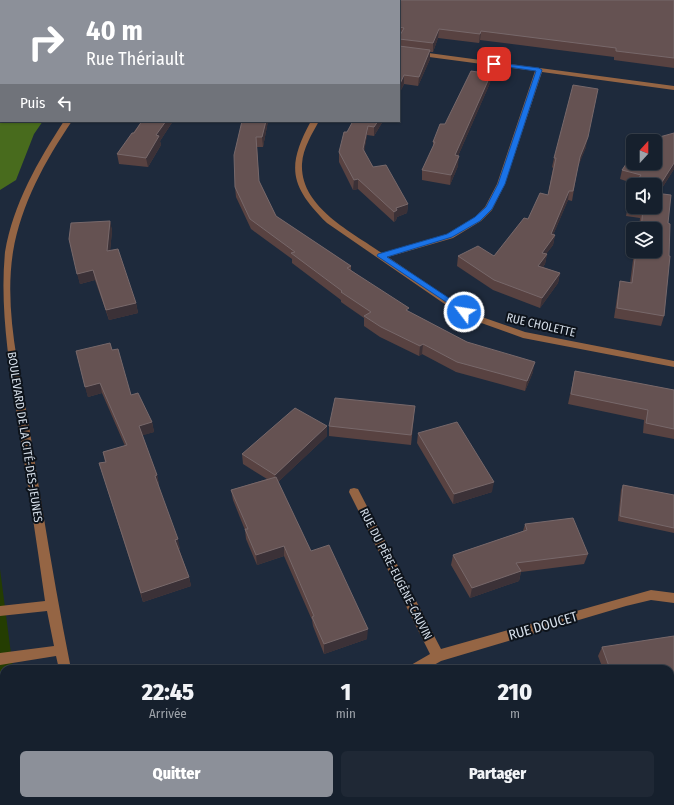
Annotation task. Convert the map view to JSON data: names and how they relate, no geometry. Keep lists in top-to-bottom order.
{
  "streets": {
    "street": [
      "RUE CHOLETTE",
      "BOULEVARD DE LA CITÉ-DES-JEUNES",
      "RUE DU PÈRE-EUGÈNE-CAUVIN",
      "RUE DOUCET"
    ]
  },
  "crossings": [
    ["RUE DU PÈRE-EUGÈNE-CAUVIN", "RUE DOUCET"]
  ],
  "north": "top",
  "page": {
    "turn": ["40 m", "Rue Thériault"],
    "then": "Puis",
    "eta": [
      "22:45",
      "Arrivée",
      "1",
      "min",
      "210",
      "m"
    ],
    "buttons": ["Quitter", "Partager"]
  }
}
